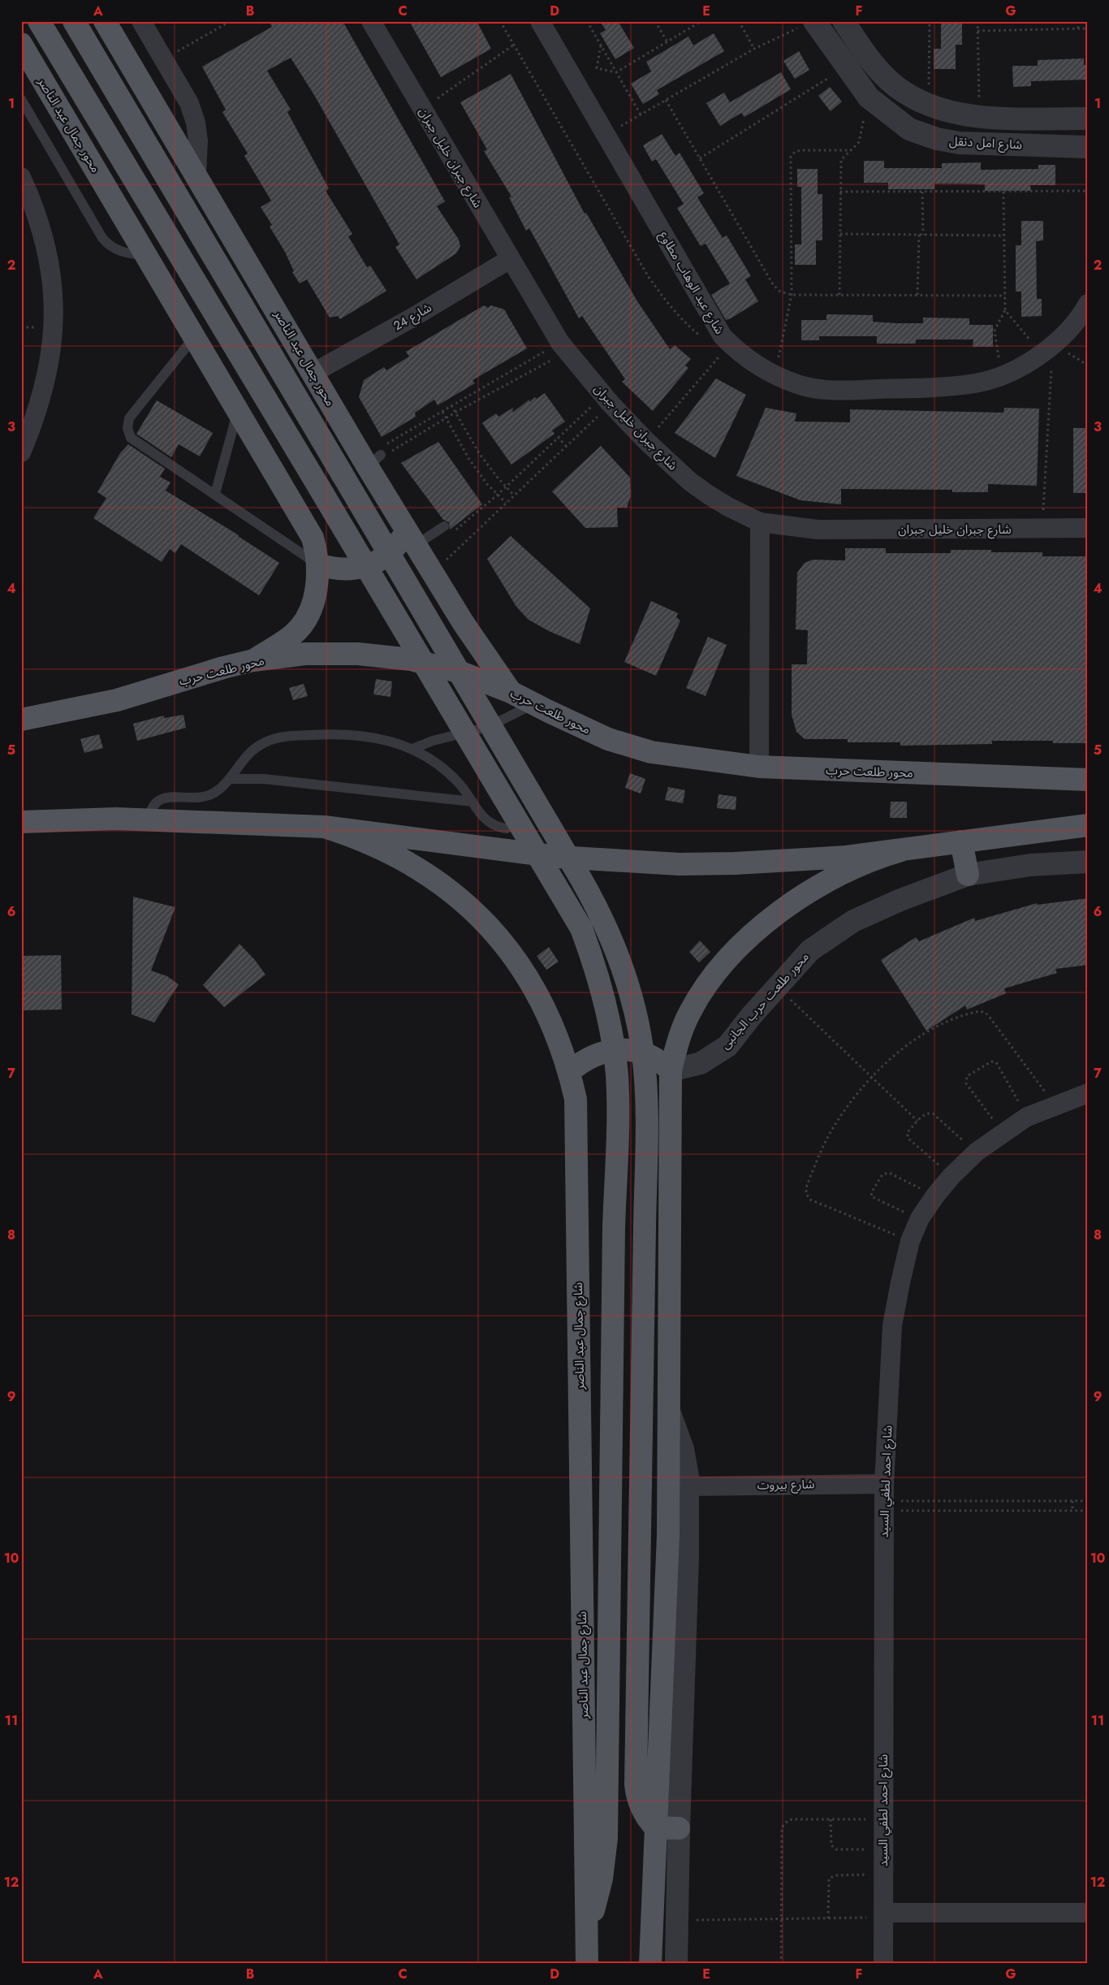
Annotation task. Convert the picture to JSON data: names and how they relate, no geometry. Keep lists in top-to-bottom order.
{
  "streets": {
    "main road": ["محور جمال عبد الناصر", "محور طلعت حرب", "شارع جمال عبد الناصر"],
    "street": [
      "شارع امل دنقل",
      "شارع جبران خليل جبران",
      "شارع عبد الوهاب مطاوع",
      "شارع 24",
      "محور طلعت حرب الجانبى",
      "شارع احمد لطفي السيد",
      "شارع بيروت"
    ]
  },
  "crossings": [
    ["محور جمال عبد الناصر", "شارع 24"],
    ["محور جمال عبد الناصر", "محور طلعت حرب"],
    ["شارع جبران خليل جبران", "شارع 24"],
    ["شارع احمد لطفي السيد", "شارع بيروت"]
  ],
  "grid": {
    "columns": [
      "A",
      "B",
      "C",
      "D",
      "E",
      "F",
      "G"
    ],
    "rows": [
      "1",
      "2",
      "3",
      "4",
      "5",
      "6",
      "7",
      "8",
      "9",
      "10",
      "11",
      "12"
    ]
  }
}
